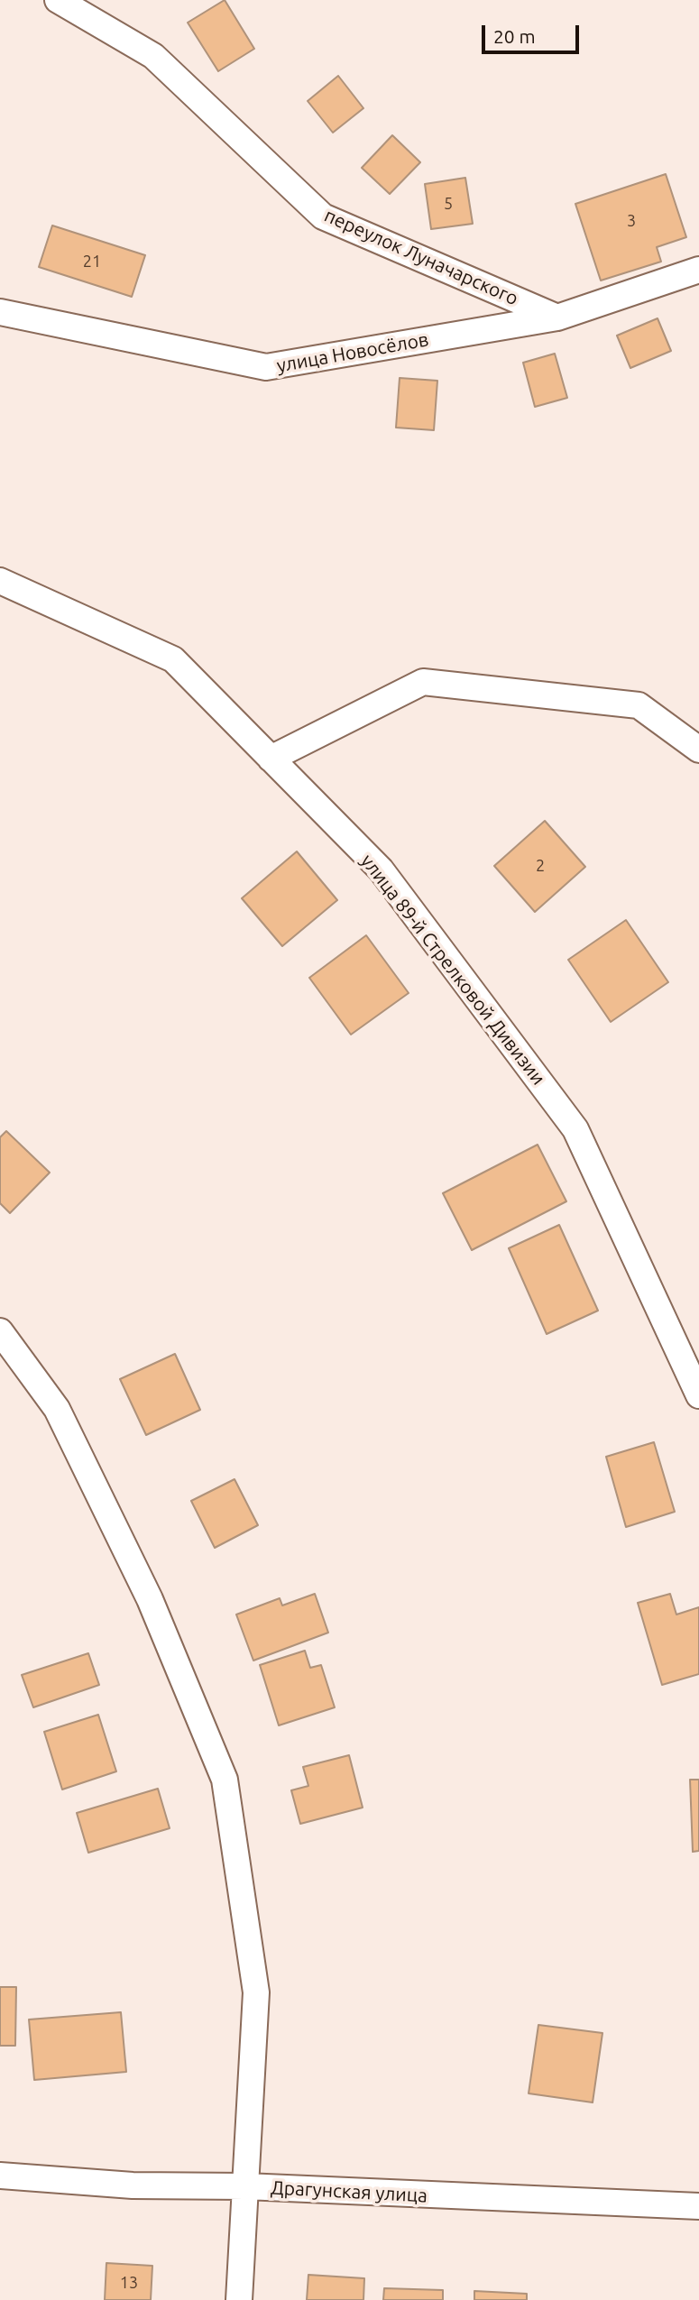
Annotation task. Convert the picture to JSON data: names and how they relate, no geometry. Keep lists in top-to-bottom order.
{
  "streets": {
    "street": [
      "переулок Луначарского",
      "улица Новосёлов",
      "улица 89-й Стрелковой Дивизии",
      "Драгунская улица"
    ]
  },
  "crossings": [
    ["переулок Луначарского", "улица Новосёлов"]
  ],
  "house_numbers": [
    "5",
    "3",
    "21",
    "2",
    "13"
  ],
  "scale_bar": "20 m"
}
